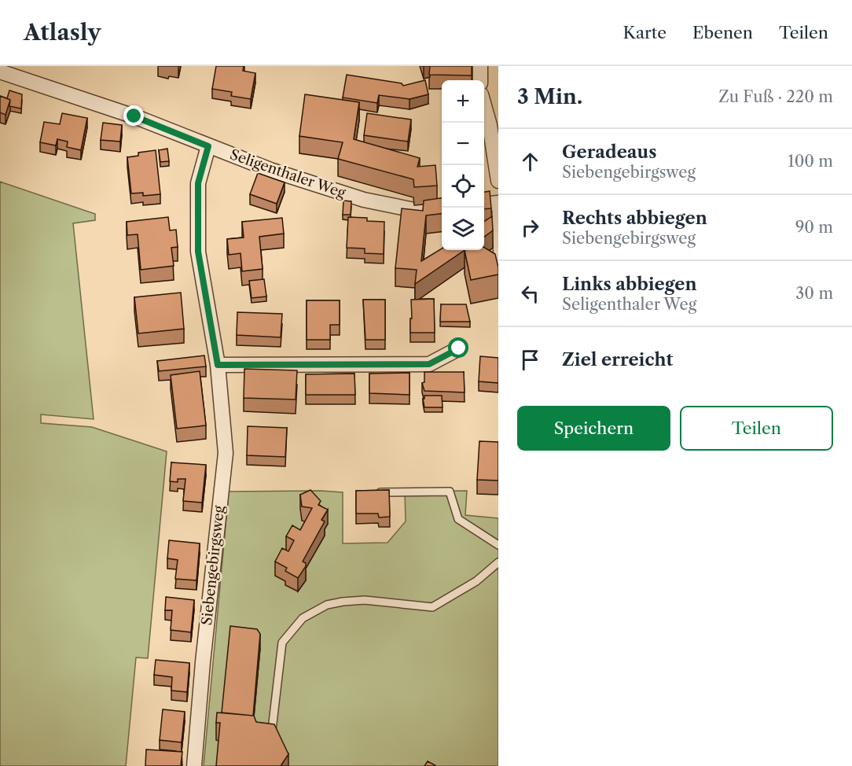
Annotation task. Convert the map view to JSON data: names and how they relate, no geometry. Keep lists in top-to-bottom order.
{
  "streets": {
    "street": ["Seligenthaler Weg", "Siebengebirgsweg"]
  },
  "crossings": [
    ["Seligenthaler Weg", "Siebengebirgsweg"]
  ],
  "page": {
    "header": "Atlasly",
    "nav": ["Karte", "Ebenen", "Teilen"],
    "heading": ["3 Min.", "Zu Fuß · 220 m"],
    "map_buttons": ["+", "−"],
    "list": [
      ["Geradeaus", "Siebengebirgsweg", "100 m"],
      ["Rechts abbiegen", "Siebengebirgsweg", "90 m"],
      ["Links abbiegen", "Seligenthaler Weg", "30 m"],
      "Ziel erreicht"
    ],
    "buttons": ["Speichern", "Teilen"]
  }
}
